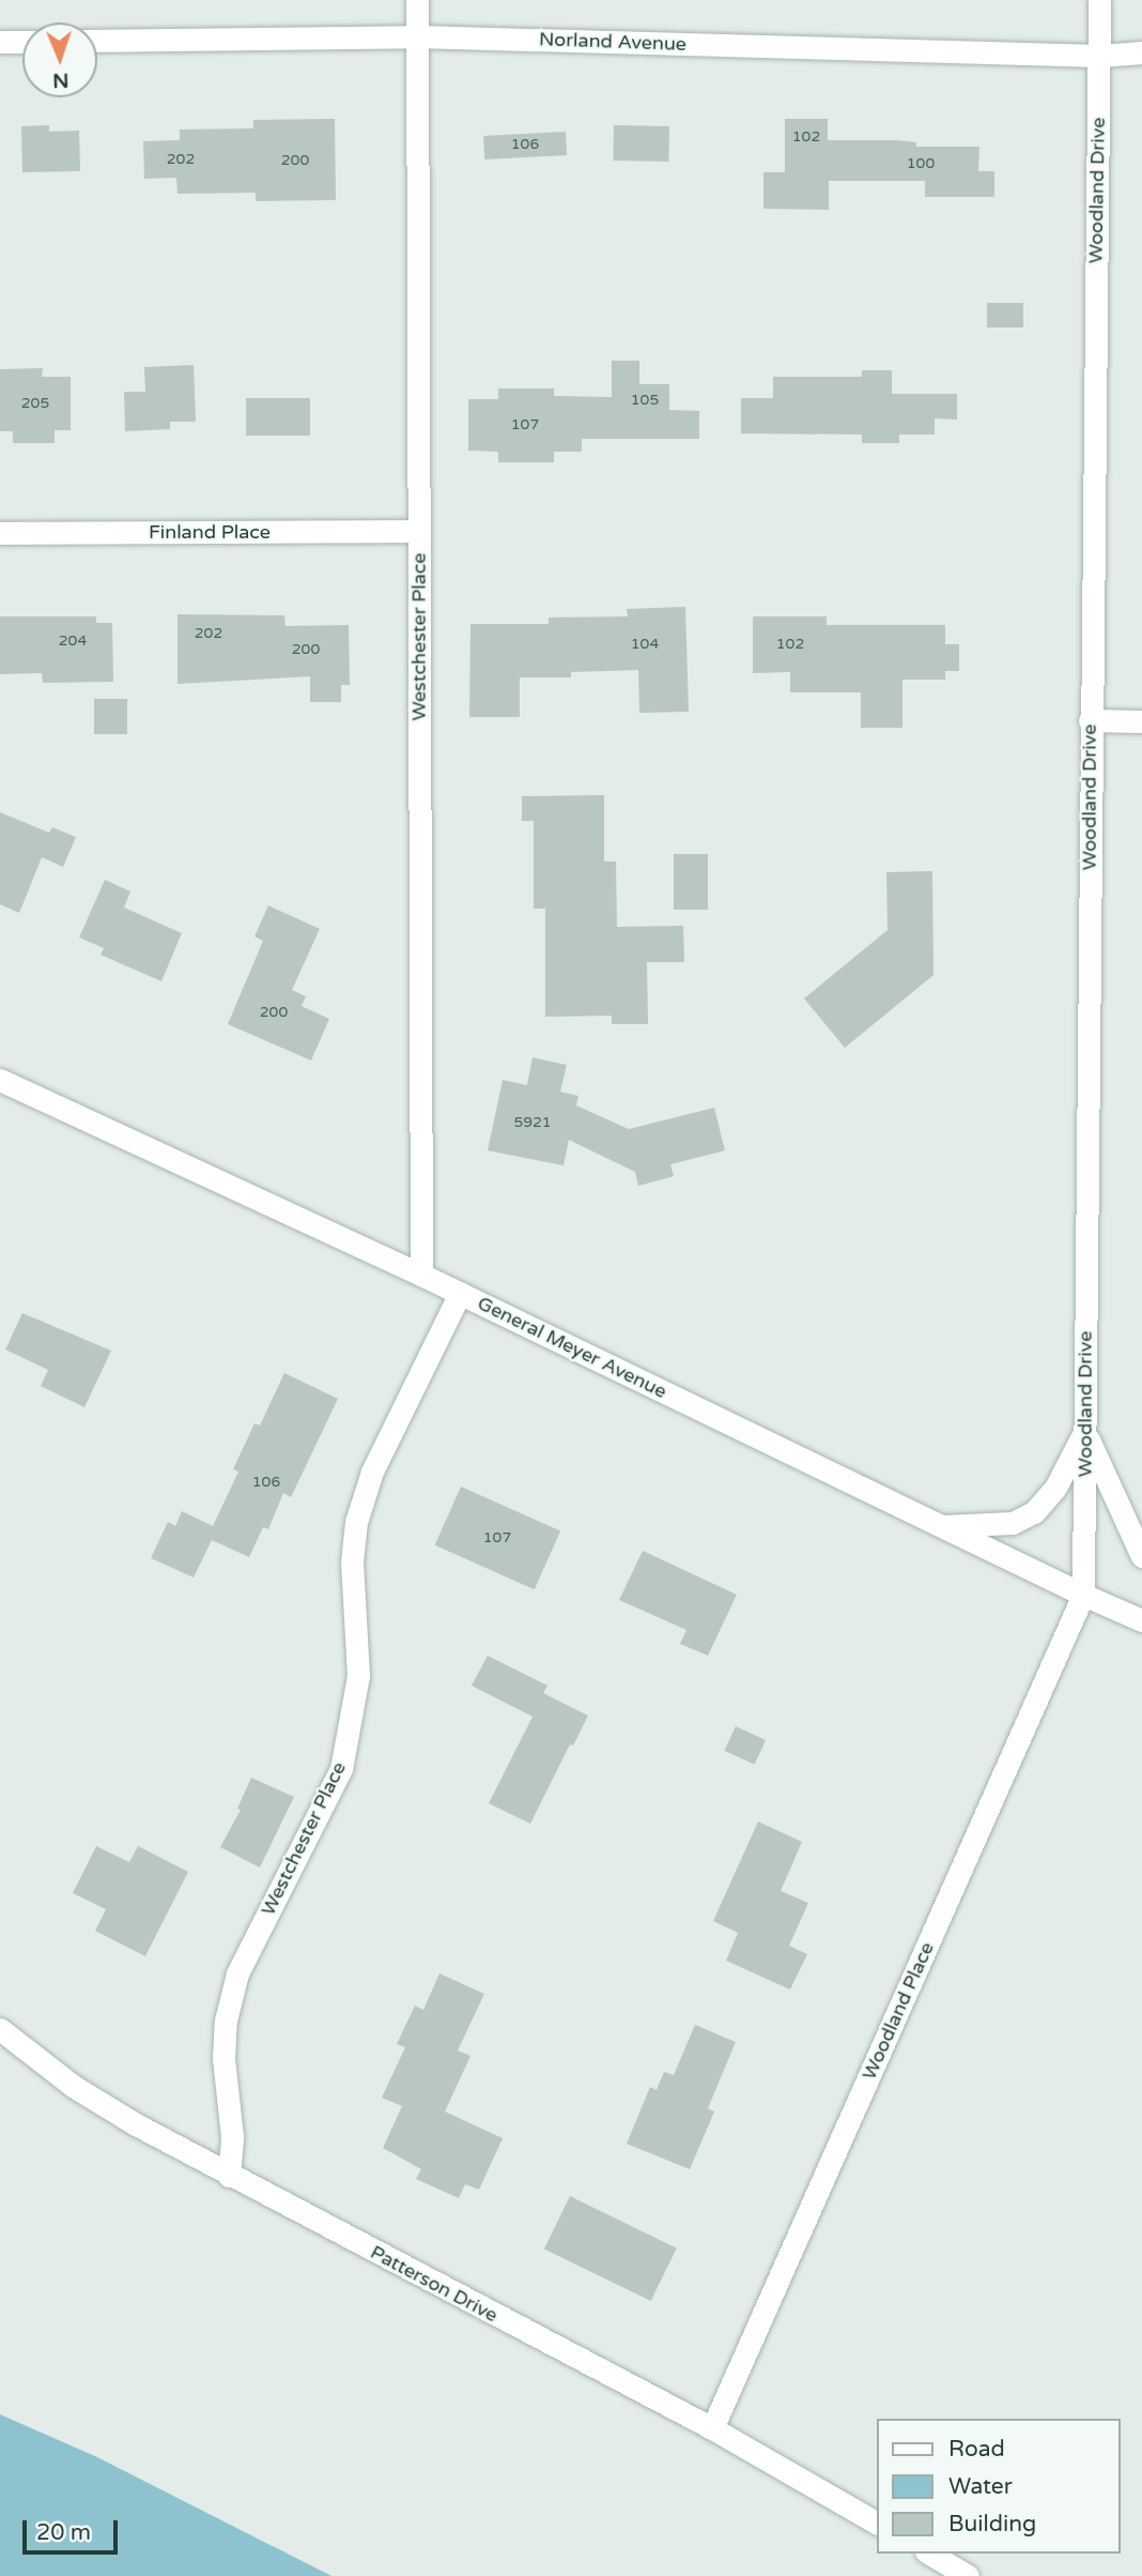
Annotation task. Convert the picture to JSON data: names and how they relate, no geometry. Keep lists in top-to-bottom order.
{
  "streets": {
    "street": [
      "Norland Avenue",
      "Woodland Drive",
      "Finland Place",
      "Westchester Place",
      "General Meyer Avenue",
      "Woodland Place",
      "Patterson Drive"
    ]
  },
  "crossings": [
    ["Norland Avenue", "Woodland Drive"],
    ["Norland Avenue", "Westchester Place"],
    ["Woodland Drive", "General Meyer Avenue"],
    ["Woodland Drive", "Woodland Place"],
    ["Finland Place", "Westchester Place"],
    ["Westchester Place", "General Meyer Avenue"],
    ["Westchester Place", "Patterson Drive"],
    ["General Meyer Avenue", "Woodland Place"],
    ["Woodland Place", "Patterson Drive"]
  ],
  "house_numbers": [
    "102",
    "106",
    "202",
    "200",
    "100",
    "105",
    "205",
    "107",
    "202",
    "204",
    "104",
    "102",
    "200",
    "200",
    "5921",
    "106",
    "107"
  ],
  "legend": ["Road", "Water", "Building"],
  "scale_bar": "20 m",
  "north": "bottom"
}
